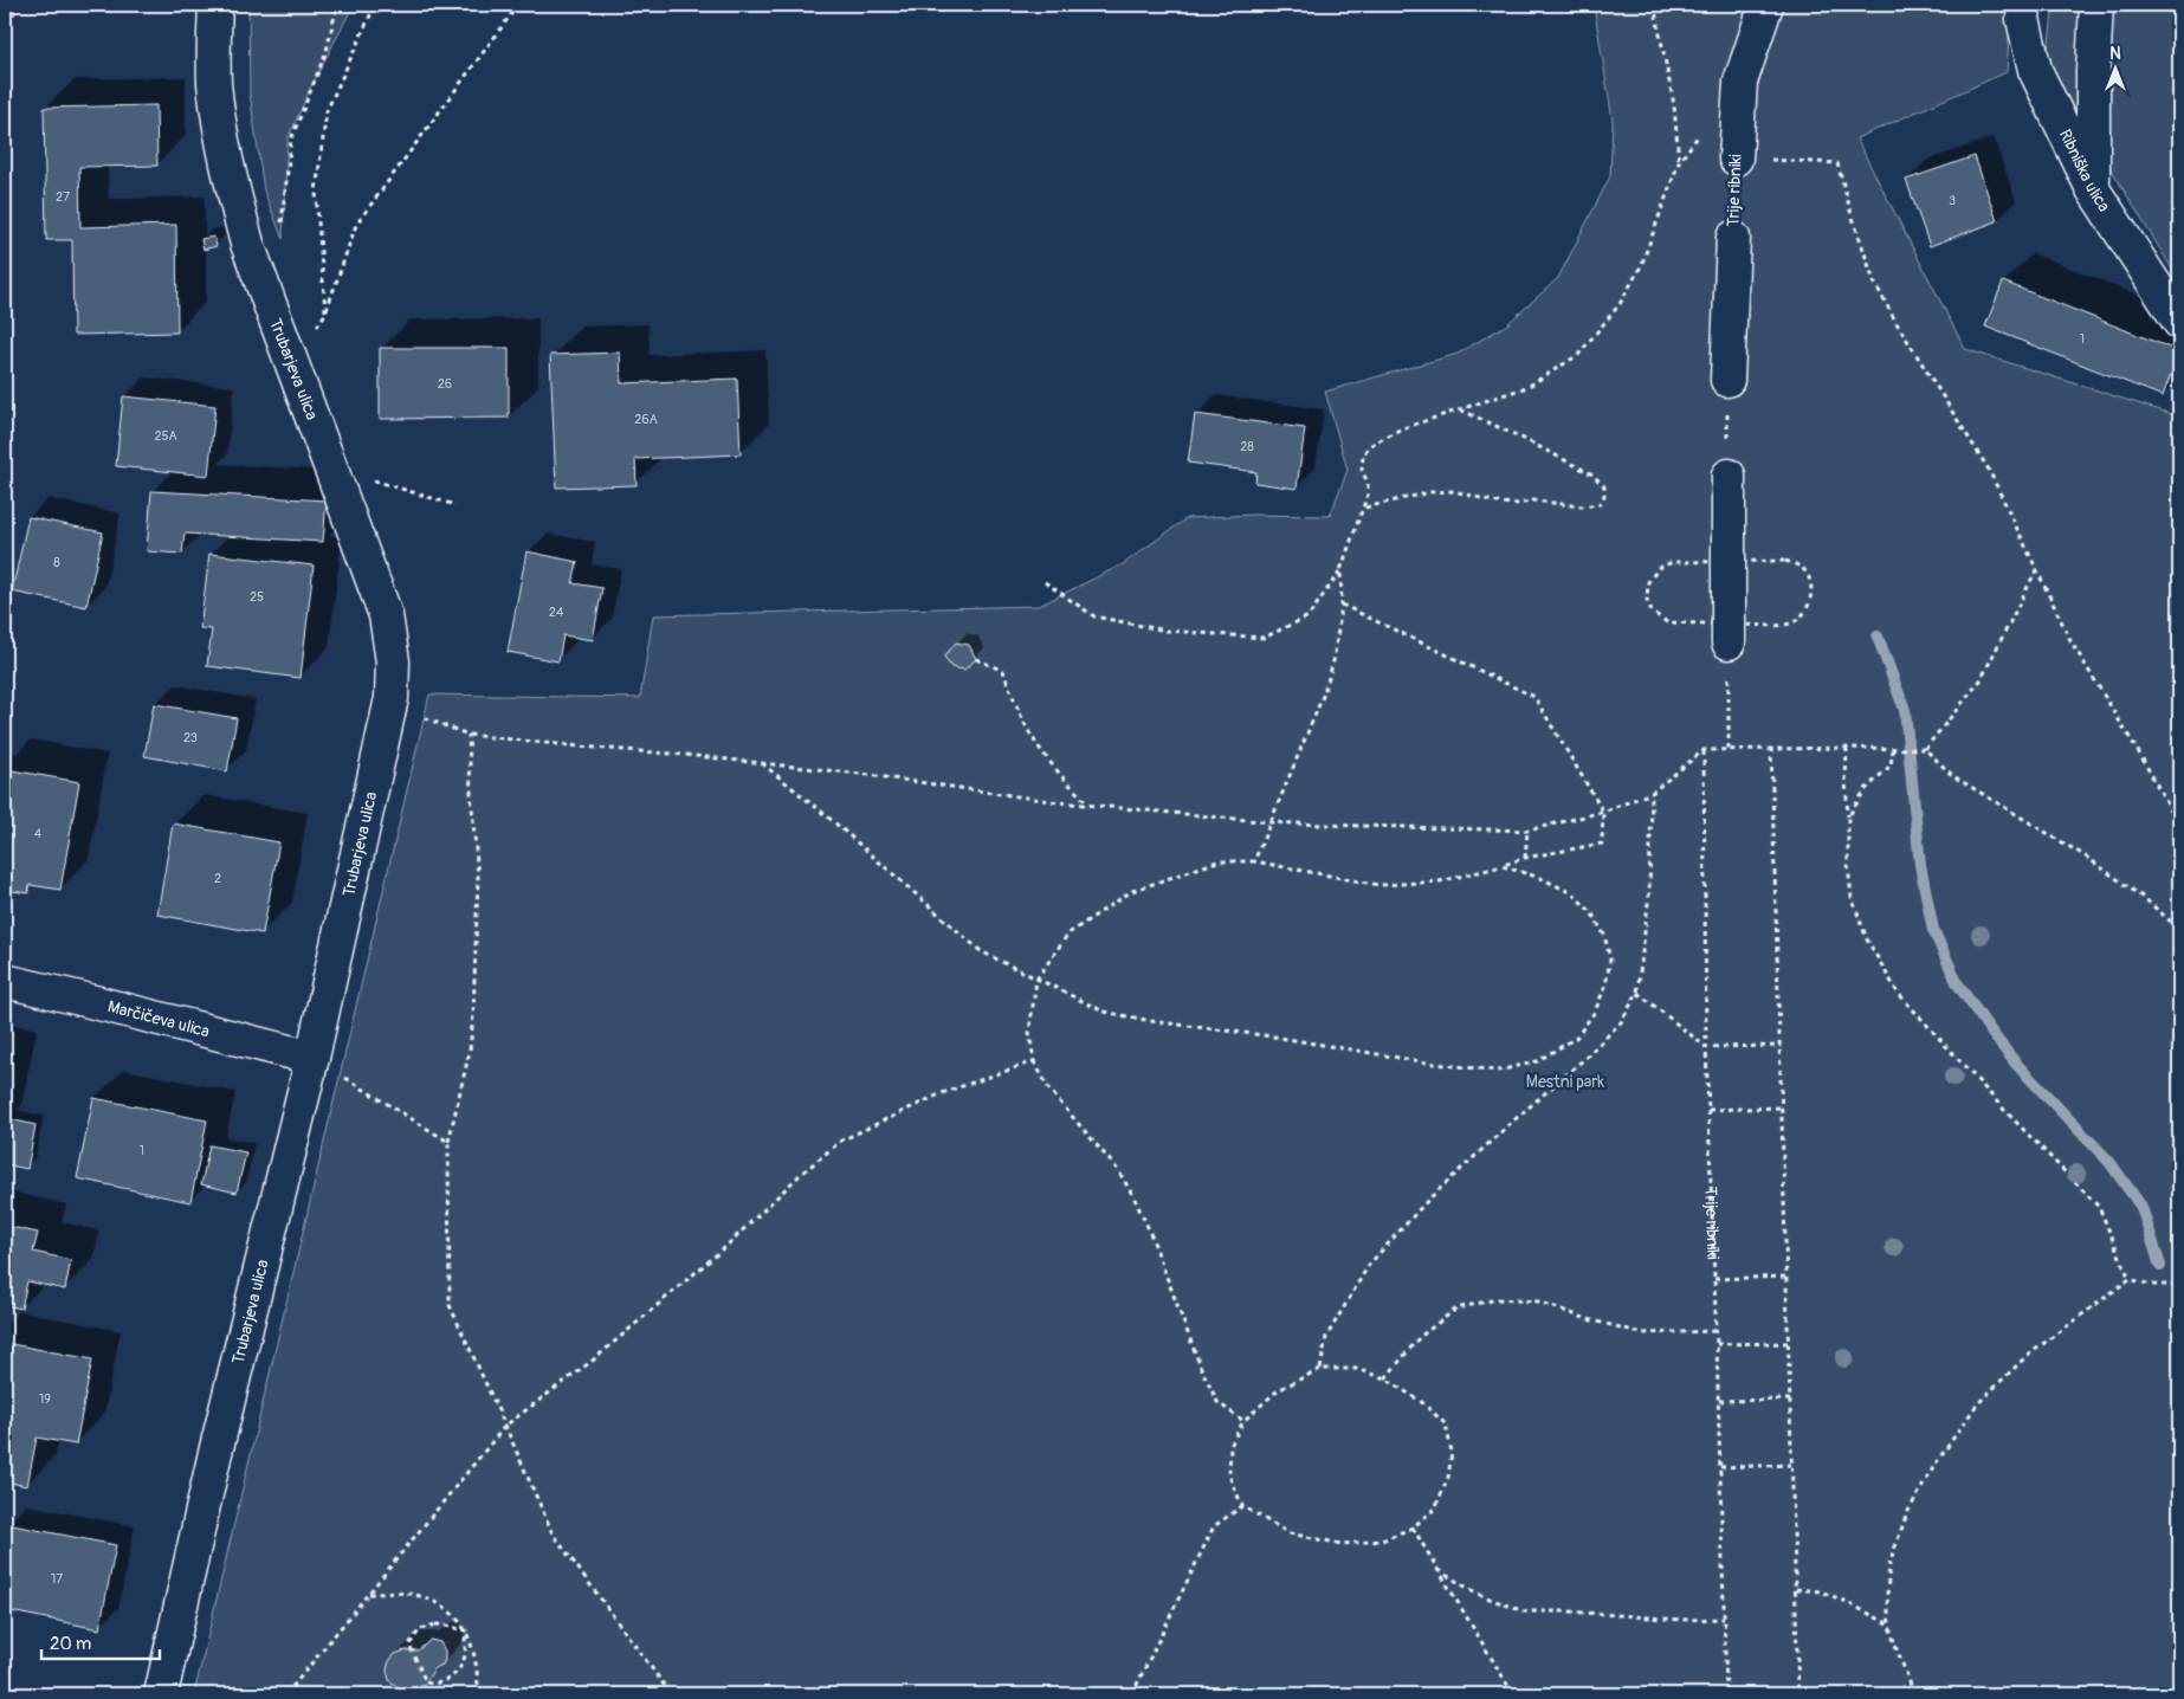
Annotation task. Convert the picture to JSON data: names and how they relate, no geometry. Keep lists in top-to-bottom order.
{
  "streets": {
    "street": [
      "Ribniška ulica",
      "Trije ribniki",
      "Trubarjeva ulica",
      "Marčičeva ulica"
    ]
  },
  "crossings": [
    ["Trubarjeva ulica", "Marčičeva ulica"]
  ],
  "parks": ["Mestni park"],
  "house_numbers": [
    "27",
    "3",
    "1",
    "26",
    "26A",
    "25A",
    "28",
    "8",
    "25",
    "24",
    "23",
    "4",
    "2",
    "1",
    "19",
    "17"
  ],
  "scale_bar": "20 m",
  "north": "top"
}
